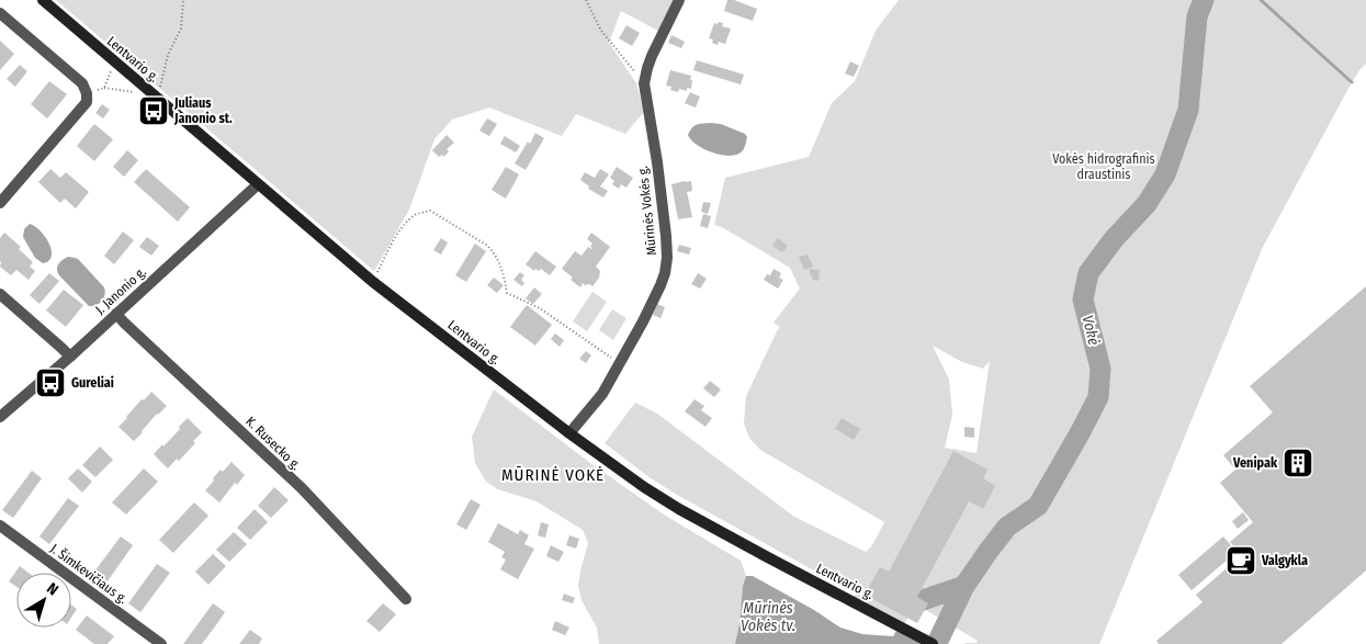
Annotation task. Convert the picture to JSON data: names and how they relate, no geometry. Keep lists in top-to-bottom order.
{
  "streets": {
    "main road": ["Lentvario g."],
    "street": [
      "Mūrinės Vokės g.",
      "J. Janonio g.",
      "K. Rusecko g.",
      "J. Šimkevičiaus g."
    ]
  },
  "crossings": [
    ["Lentvario g.", "Mūrinės Vokės g."],
    ["Lentvario g.", "J. Janonio g."],
    ["J. Janonio g.", "K. Rusecko g."]
  ],
  "districts": ["MŪRINĖ VOKĖ"],
  "water": ["Vokė", "Mūrinės Vokės tv."],
  "parks": ["Vokės hidrografinis draustinis"],
  "places": {
    "bus stop": ["Juliaus Janonio st.", "Gureliai"],
    "building": ["Venipak"],
    "cafe": ["Valgykla"]
  },
  "north": "top right"
}
